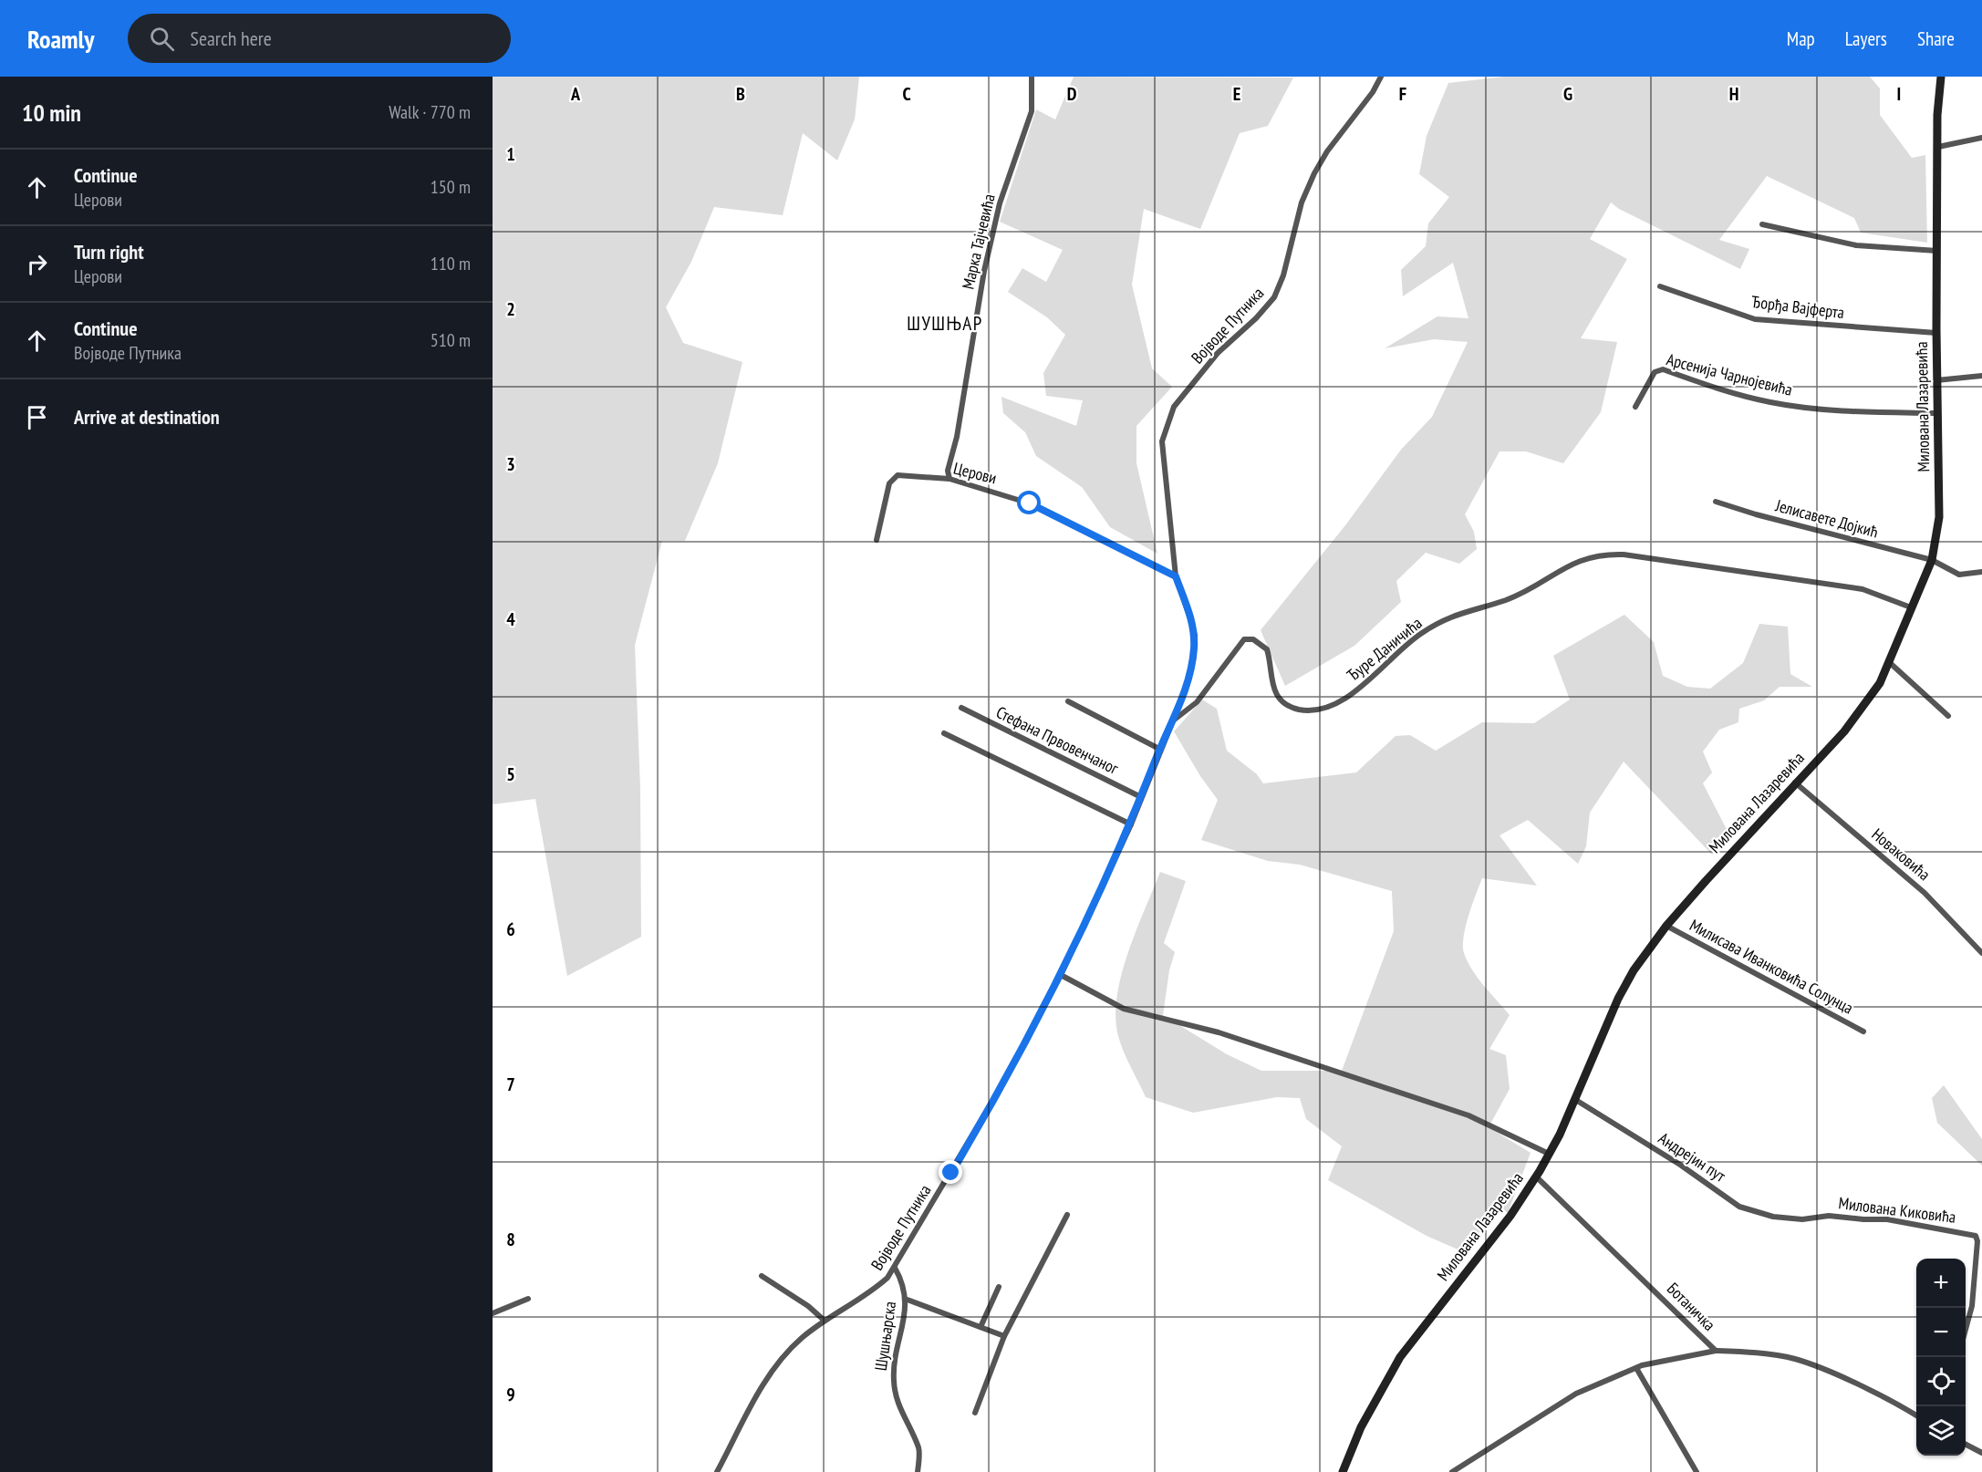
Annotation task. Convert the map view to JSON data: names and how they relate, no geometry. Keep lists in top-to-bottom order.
{
  "streets": {
    "street": [
      "Марка Тајчевића",
      "Ђорђа Вајферта",
      "Војводе Путника",
      "Арсенија Чарнојевића",
      "Милована Лазаревића",
      "Церови",
      "Јелисавете Дојкић",
      "Ђуре Даничића",
      "Стефана Првовенчаног",
      "Новаковића",
      "Милисава Иванковића Солунца",
      "Андрејин пут",
      "Милована Киковића",
      "Ботаничка",
      "Шушњарска"
    ]
  },
  "crossings": [
    ["Марка Тајчевића", "Церови"],
    ["Ђорђа Вајферта", "Милована Лазаревића"],
    ["Војводе Путника", "Церови"],
    ["Војводе Путника", "Ђуре Даничића"],
    ["Војводе Путника", "Стефана Првовенчаног"],
    ["Војводе Путника", "Шушњарска"],
    ["Арсенија Чарнојевића", "Милована Лазаревића"],
    ["Милована Лазаревића", "Јелисавете Дојкић"],
    ["Милована Лазаревића", "Ђуре Даничића"],
    ["Милована Лазаревића", "Новаковића"],
    ["Милована Лазаревића", "Милисава Иванковића Солунца"],
    ["Милована Лазаревића", "Андрејин пут"],
    ["Милована Лазаревића", "Ботаничка"],
    ["Андрејин пут", "Милована Киковића"]
  ],
  "districts": ["ШУШЊАР"],
  "page": {
    "header": "Roamly",
    "search": "Search here",
    "nav": ["Map", "Layers", "Share"],
    "heading": ["10 min", "Walk · 770 m"],
    "list": [
      ["Continue", "Церови", "150 m"],
      ["Turn right", "Церови", "110 m"],
      ["Continue", "Војводе Путника", "510 m"],
      "Arrive at destination"
    ],
    "map_buttons": ["+", "−"]
  },
  "grid": {
    "columns": [
      "A",
      "B",
      "C",
      "D",
      "E",
      "F",
      "G",
      "H",
      "I"
    ],
    "rows": [
      "1",
      "2",
      "3",
      "4",
      "5",
      "6",
      "7",
      "8",
      "9"
    ]
  }
}
